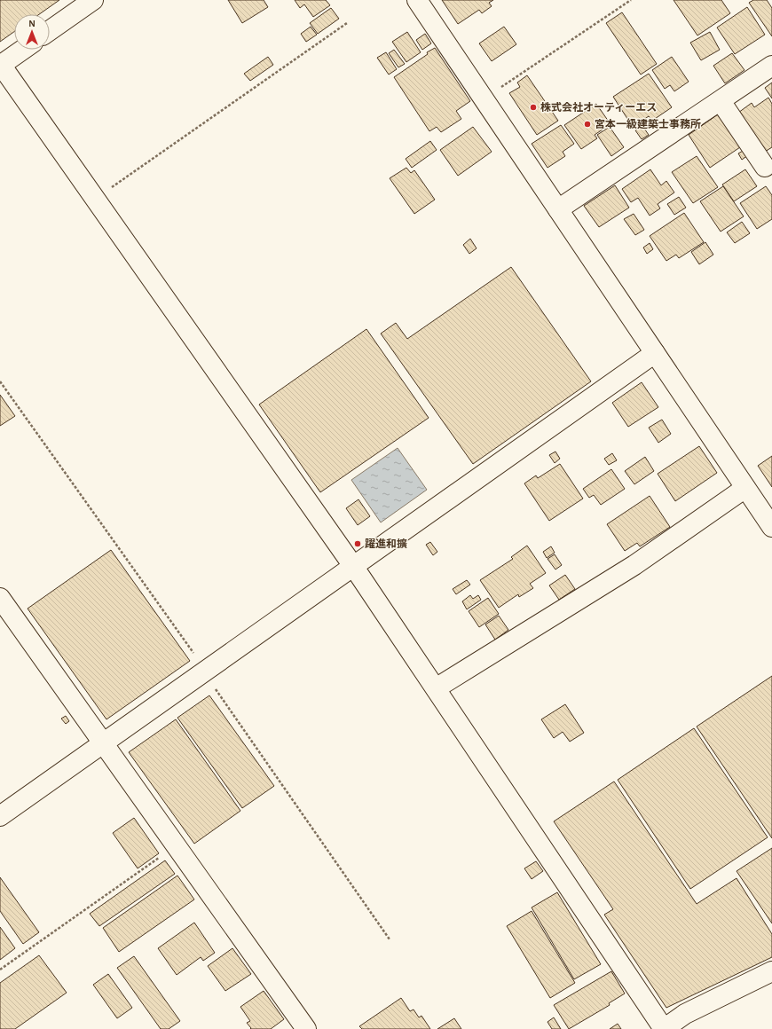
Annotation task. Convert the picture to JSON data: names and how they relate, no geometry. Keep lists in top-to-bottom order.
{
  "places": ["株式会社オーティーエス", "宮本一級建築士事務所", "躍進和擴"],
  "north": "top"
}
